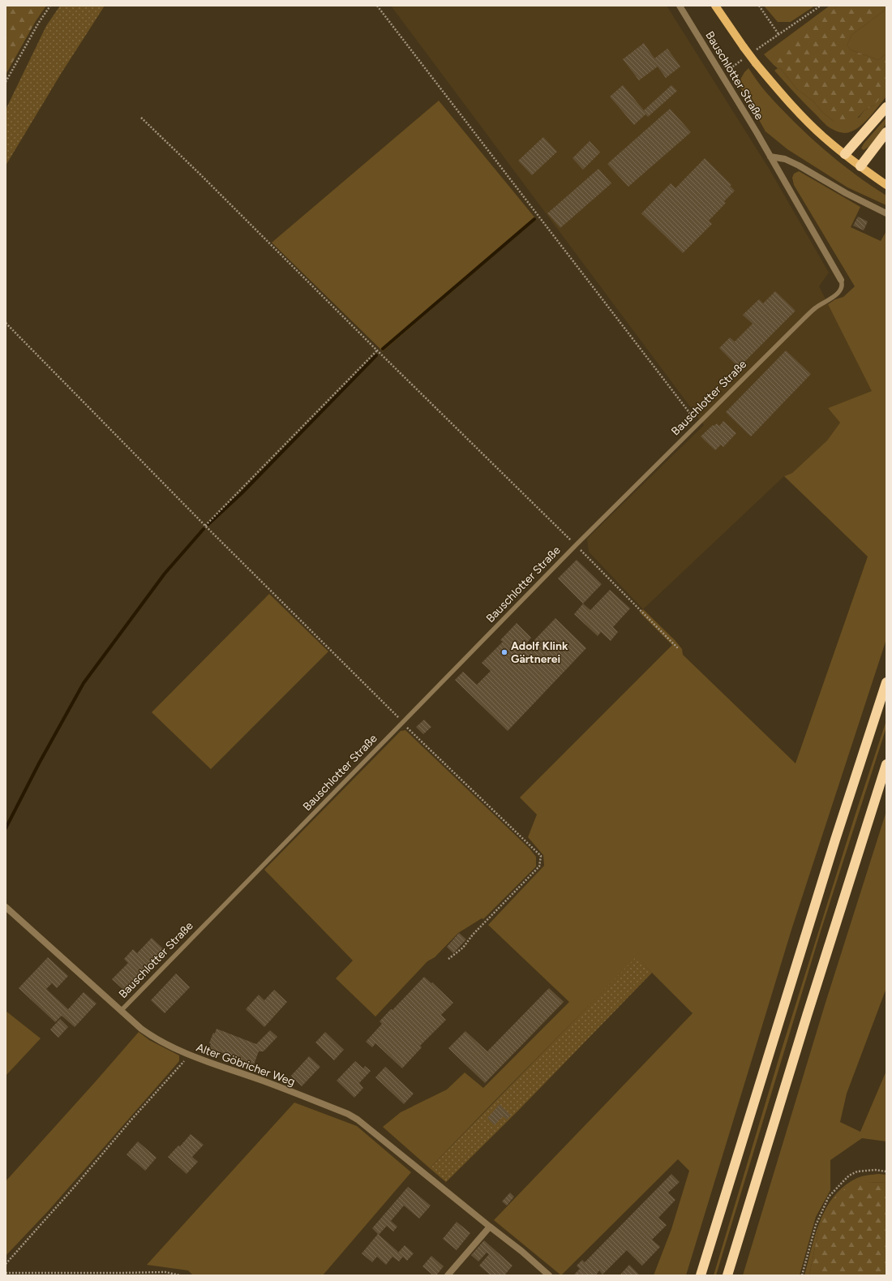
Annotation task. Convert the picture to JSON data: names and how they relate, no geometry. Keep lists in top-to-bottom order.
{
  "streets": {
    "street": ["Bauschlotter Straße", "Alter Göbricher Weg"]
  },
  "crossings": [
    ["Bauschlotter Straße", "Alter Göbricher Weg"]
  ],
  "places": ["Adolf Klink Gärtnerei"]
}
